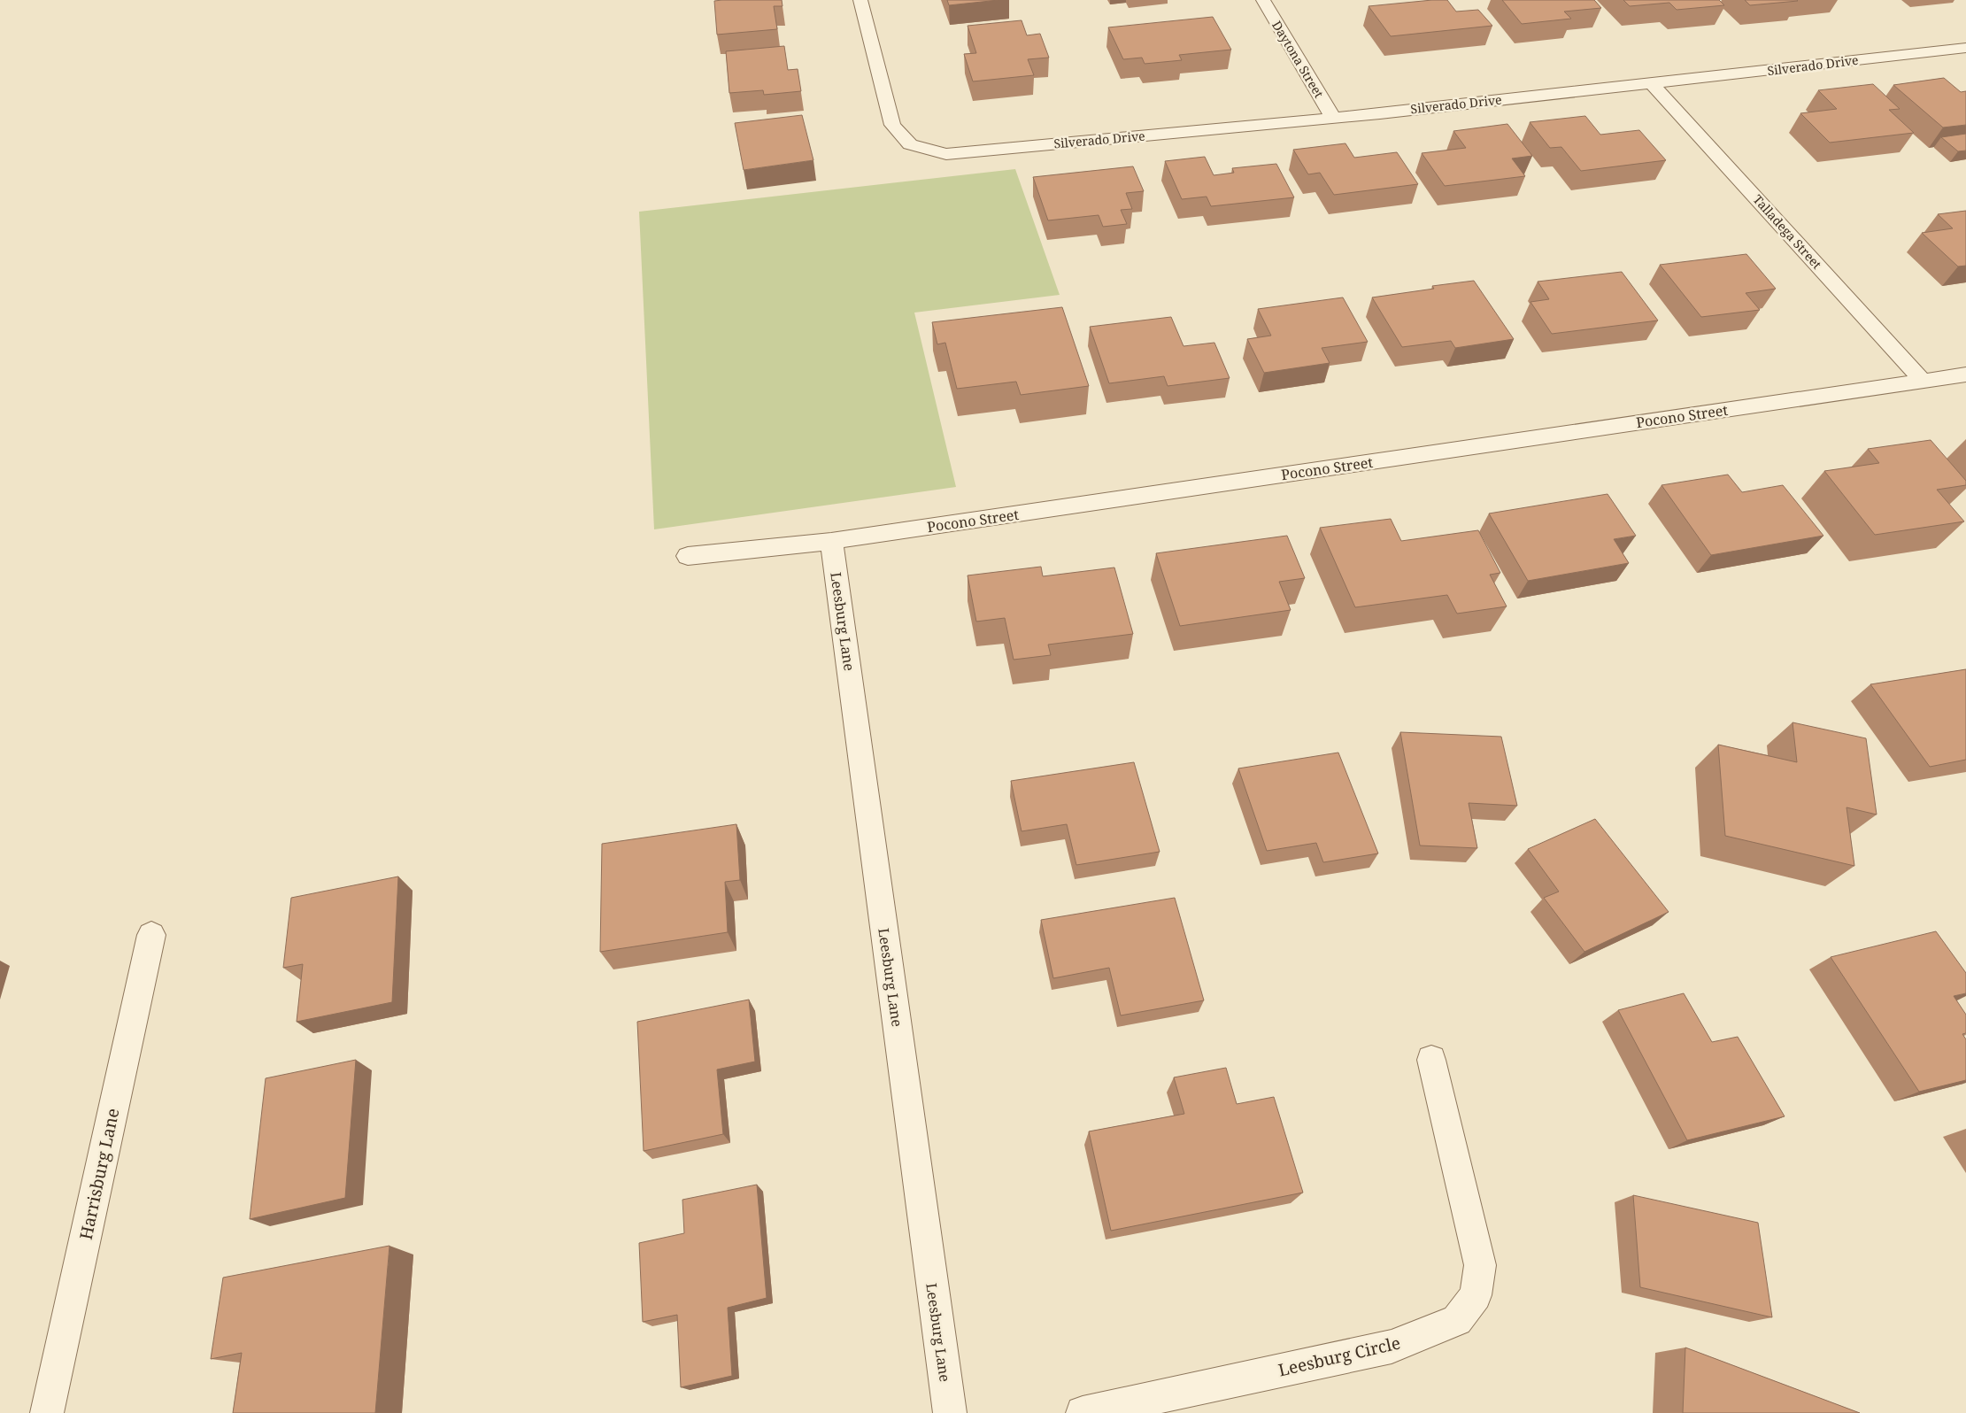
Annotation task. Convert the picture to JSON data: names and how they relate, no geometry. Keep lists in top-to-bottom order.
{
  "streets": {
    "street": [
      "Daytona Street",
      "Silverado Drive",
      "Talladega Street",
      "Pocono Street",
      "Leesburg Lane",
      "Harrisburg Lane",
      "Leesburg Circle"
    ]
  },
  "crossings": [
    ["Daytona Street", "Silverado Drive"],
    ["Silverado Drive", "Talladega Street"],
    ["Talladega Street", "Pocono Street"],
    ["Pocono Street", "Leesburg Lane"]
  ]
}
